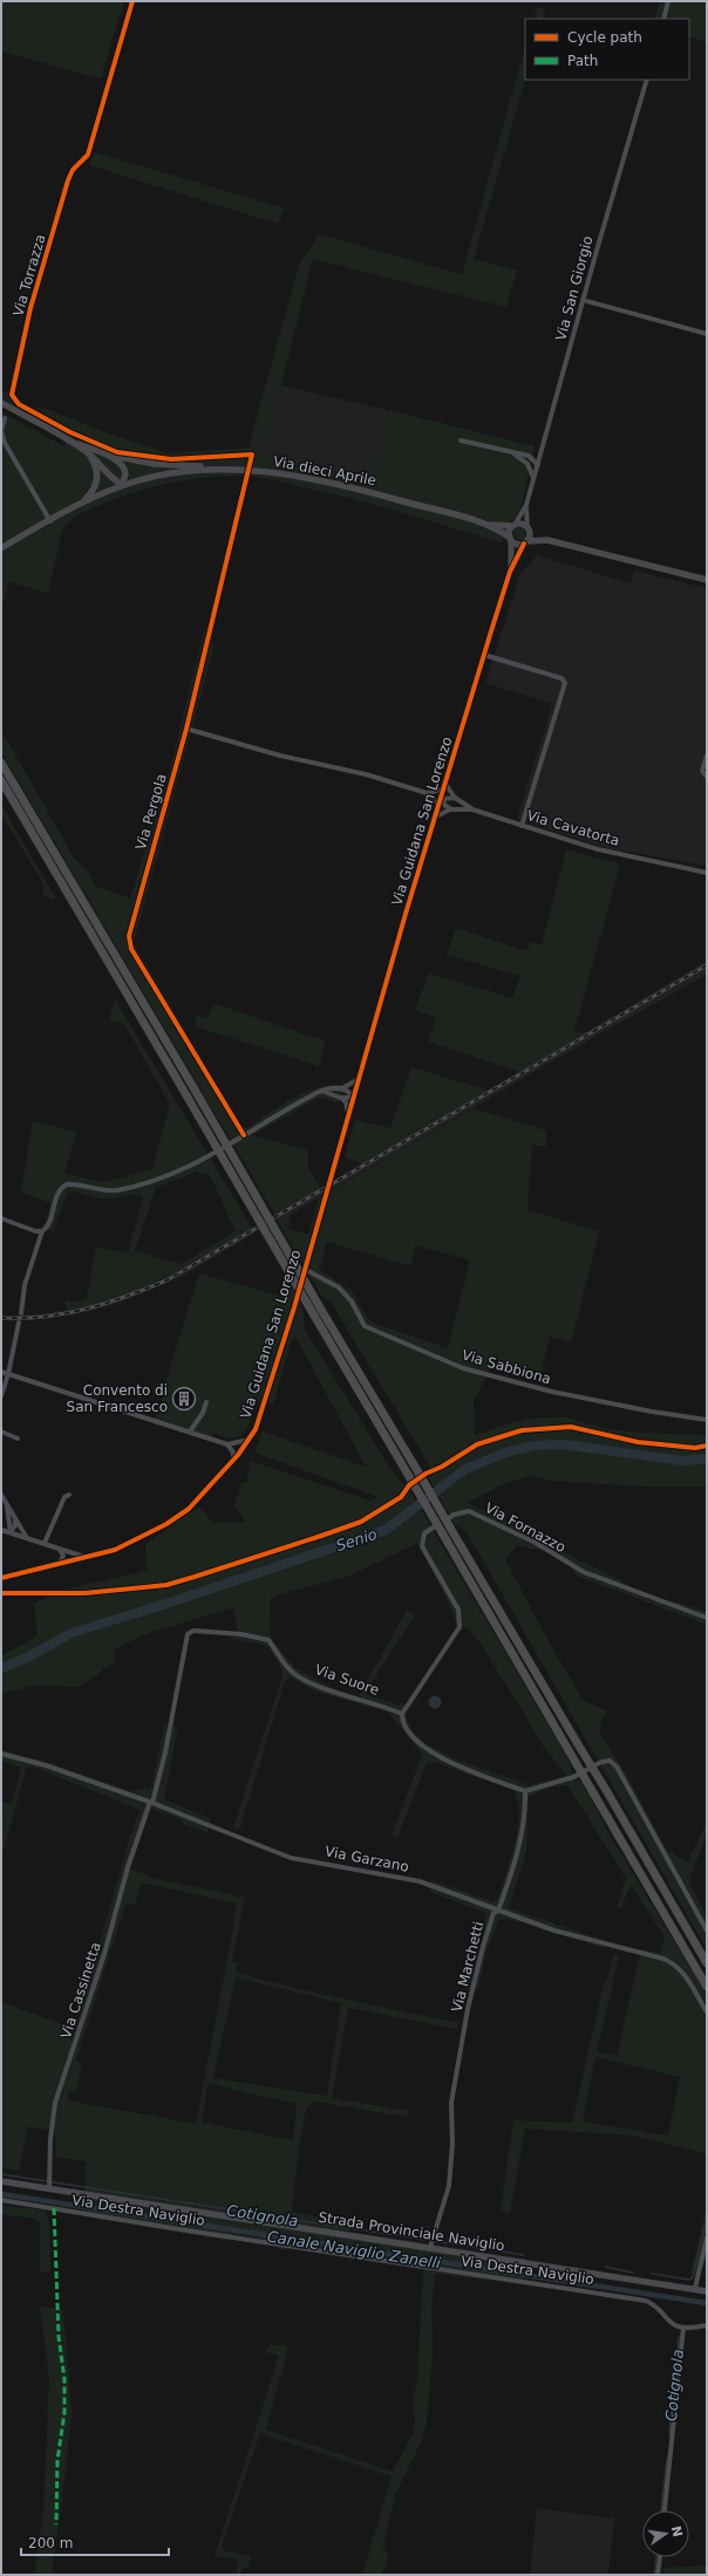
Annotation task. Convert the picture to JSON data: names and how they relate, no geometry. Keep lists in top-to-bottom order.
{
  "streets": {
    "main road": ["Via dieci Aprile", "Strada Provinciale Naviglio"],
    "street": [
      "Via Torrazza",
      "Via San Giorgio",
      "Via Pergola",
      "Via Guidana San Lorenzo",
      "Via Cavatorta",
      "Via Sabbiona",
      "Via Fornazzo",
      "Via Suore",
      "Via Garzano",
      "Via Marchetti",
      "Via Cassinetta",
      "Via Destra Naviglio"
    ]
  },
  "crossings": [
    ["Via Torrazza", "Via Pergola"],
    ["Via San Giorgio", "Via dieci Aprile"],
    ["Via dieci Aprile", "Via Pergola"],
    ["Via Guidana San Lorenzo", "Via Cavatorta"],
    ["Via Guidana San Lorenzo", "Via Sabbiona"],
    ["Via Fornazzo", "Via Suore"],
    ["Via Suore", "Via Cassinetta"],
    ["Via Garzano", "Via Marchetti"],
    ["Via Garzano", "Via Cassinetta"],
    ["Via Marchetti", "Strada Provinciale Naviglio"],
    ["Via Cassinetta", "Strada Provinciale Naviglio"]
  ],
  "water": ["Senio", "Cotignola", "Canale Naviglio Zanelli"],
  "places": {
    "building": ["Convento di San Francesco"]
  },
  "legend": ["Cycle path", "Path"],
  "scale_bar": "200 m",
  "north": "right"
}
